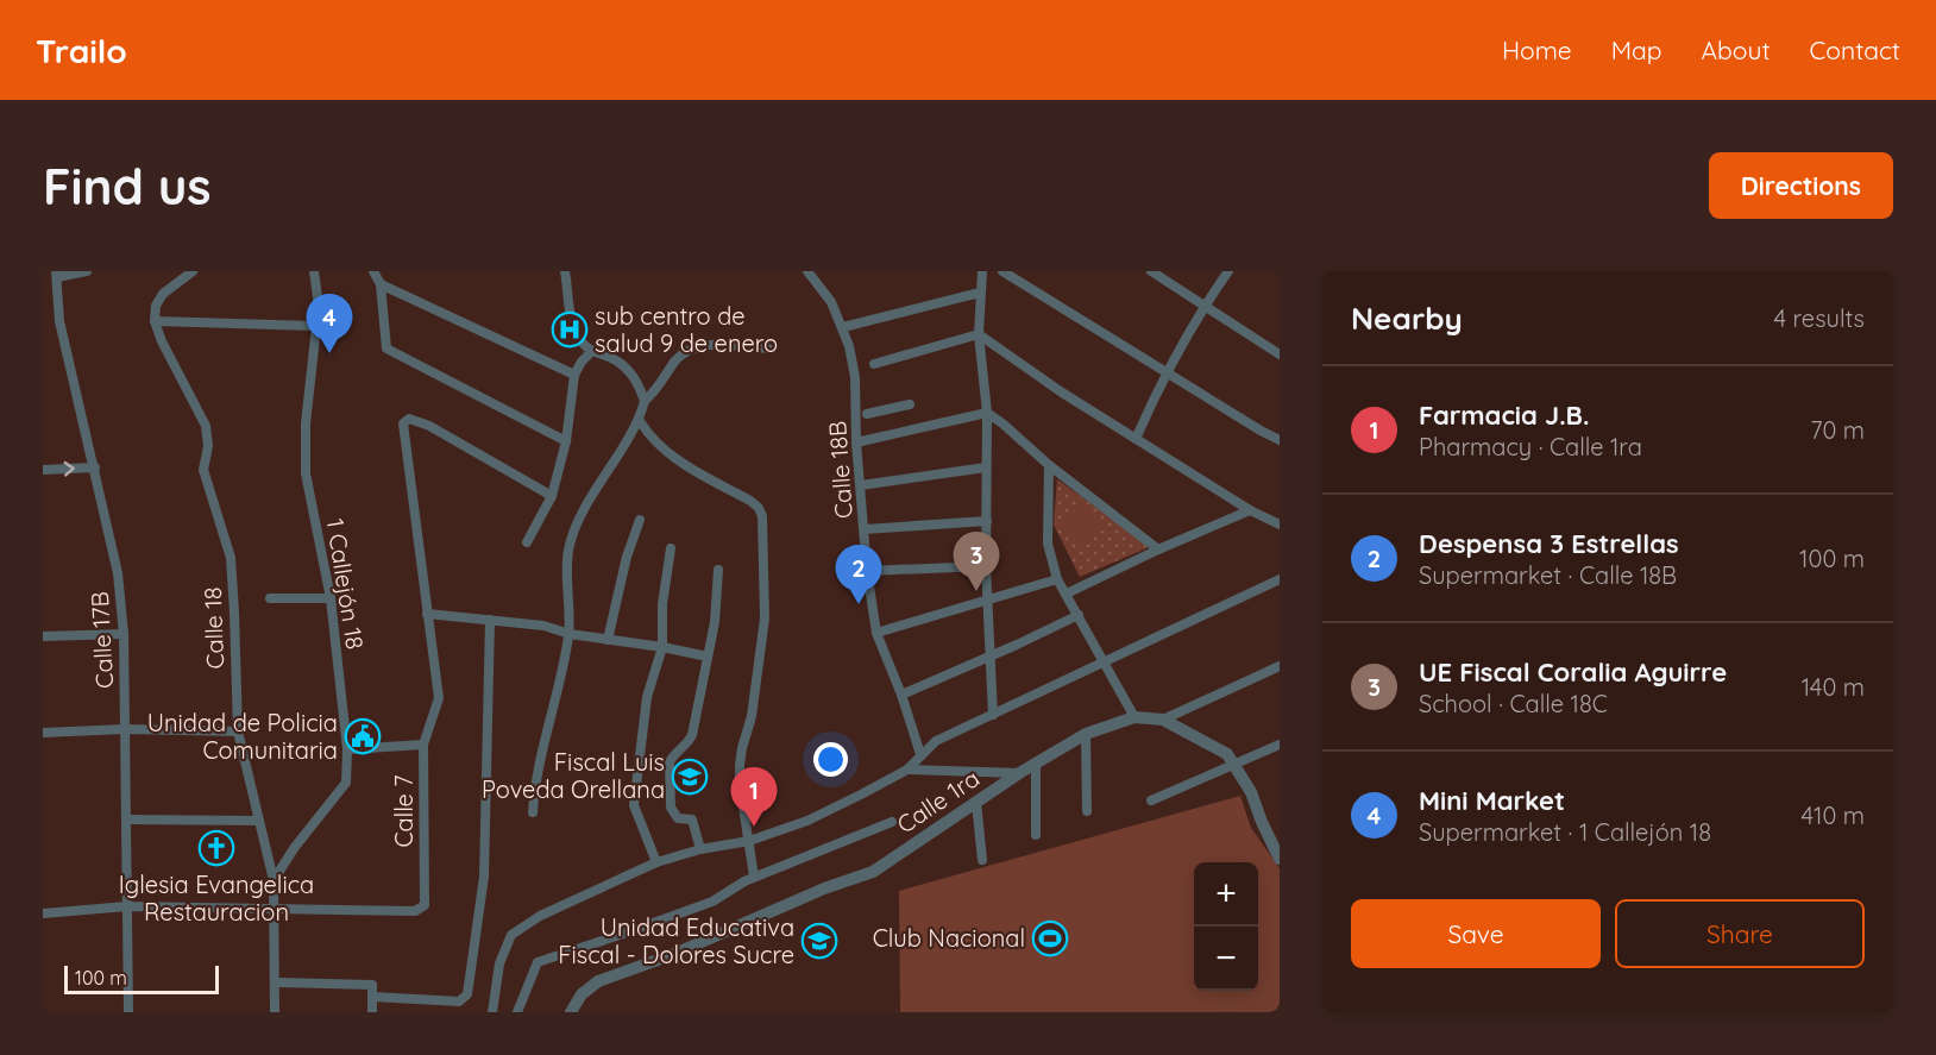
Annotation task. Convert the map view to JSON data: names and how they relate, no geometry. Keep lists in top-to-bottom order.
{
  "streets": {
    "street": [
      "Calle 18B",
      "1 Callejón 18",
      "Calle 18",
      "Calle 17B",
      "Calle 1ra",
      "Calle 7"
    ]
  },
  "crossings": [
    ["1 Callejón 18", "Calle 18"],
    ["Calle 18", "Calle 7"],
    ["Calle 17B", "Calle 7"]
  ],
  "places": {
    "hospital": ["sub centro de salud 9 de enero"],
    "public building": ["Unidad de Policia Comunitaria"],
    "school or university": ["Fiscal Luis Poveda Orellana", "Unidad Educativa Fiscal - Dolores Sucre"],
    "church": ["Iglesia Evangelica Restauracion"],
    "sports": ["Club Nacional"]
  },
  "scale_bar": "100 m",
  "page": {
    "header": "Trailo",
    "nav": [
      "Home",
      "Map",
      "About",
      "Contact"
    ],
    "buttons": [
      "Directions",
      ["Save", "Share"]
    ],
    "title": "Find us",
    "heading": ["Nearby", "4 results"],
    "pins": [
      "4",
      "3",
      "2",
      "1"
    ],
    "list": [
      {
        "mark": "1",
        "name": "Farmacia J.B.",
        "note": "Pharmacy · Calle 1ra",
        "value": "70 m"
      },
      {
        "mark": "2",
        "name": "Despensa 3 Estrellas",
        "note": "Supermarket · Calle 18B",
        "value": "100 m"
      },
      {
        "mark": "3",
        "name": "UE Fiscal Coralia Aguirre",
        "note": "School · Calle 18C",
        "value": "140 m"
      },
      {
        "mark": "4",
        "name": "Mini Market",
        "note": "Supermarket · 1 Callejón 18",
        "value": "410 m"
      }
    ],
    "map_buttons": ["+", "−"],
    "scale": "100 m"
  }
}
